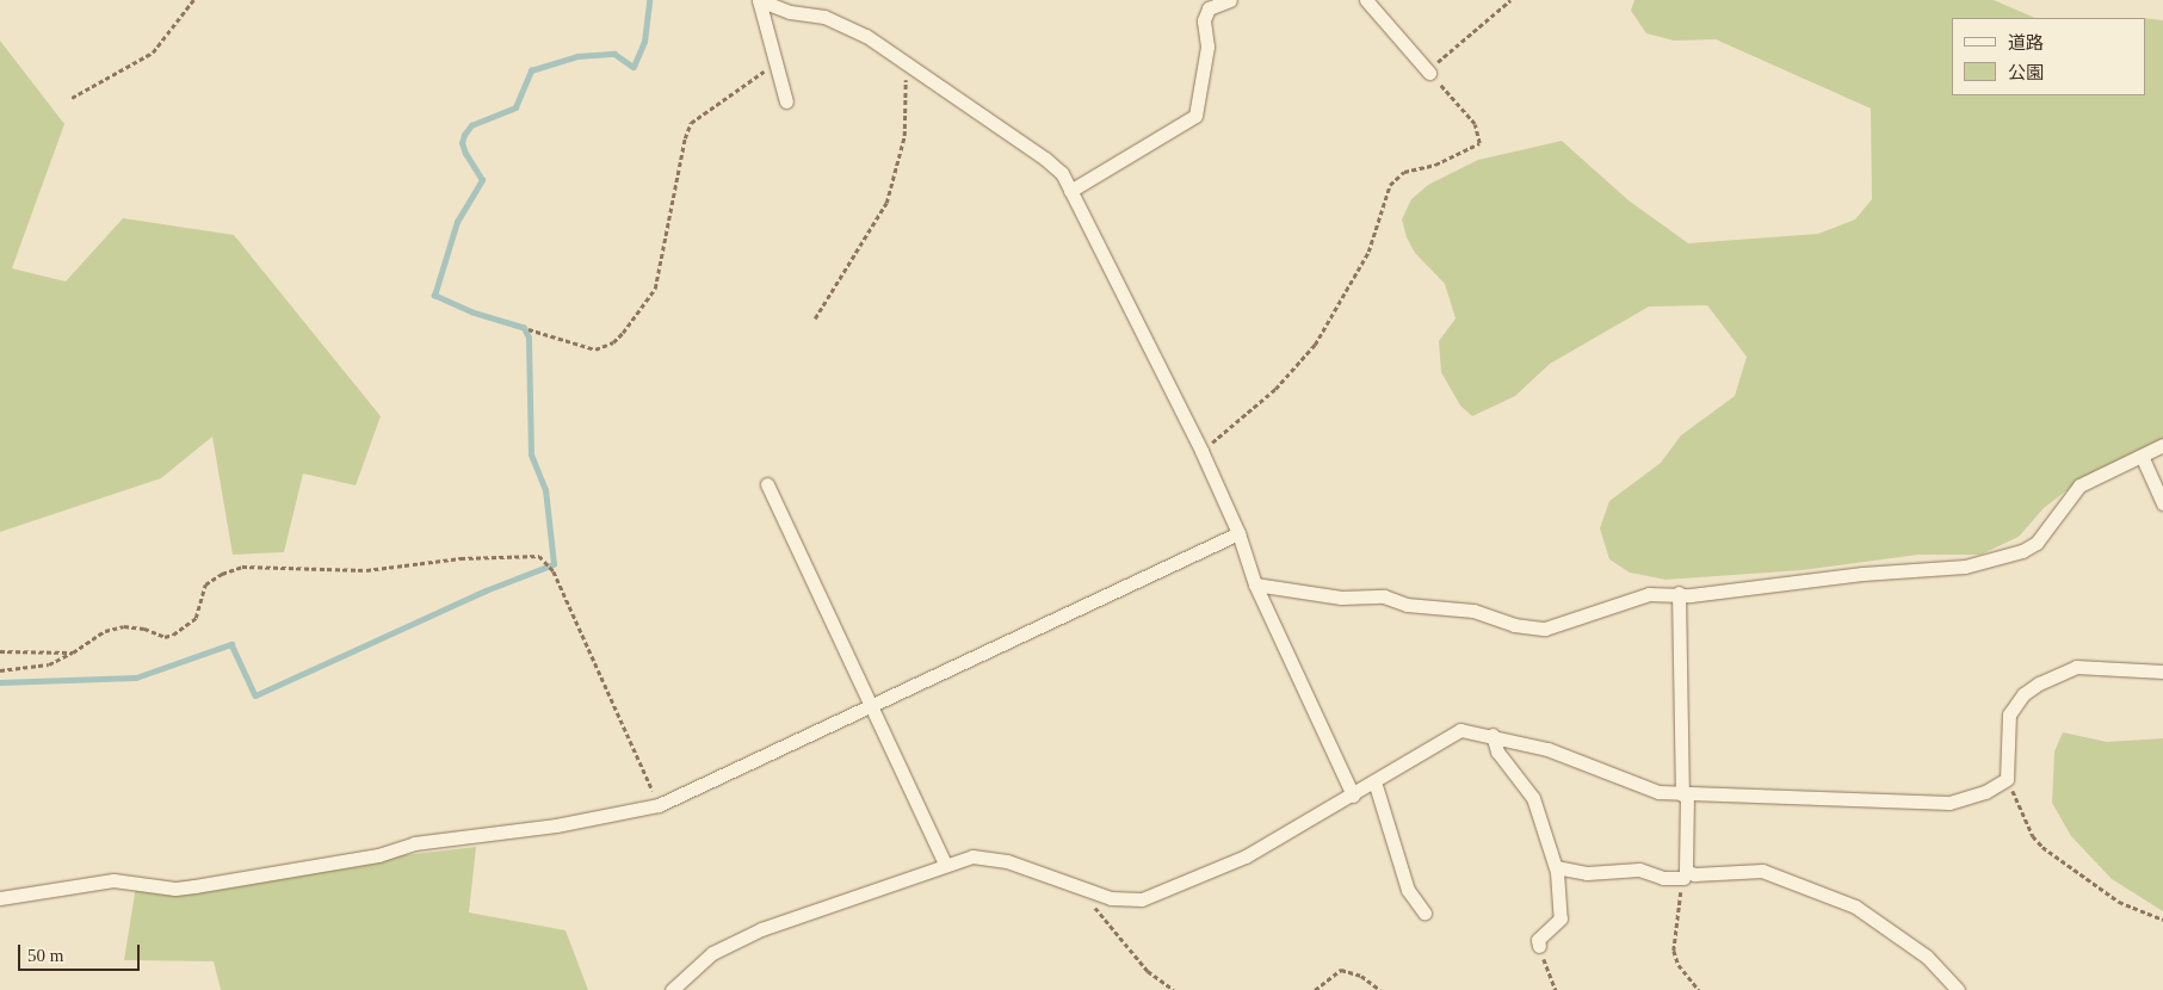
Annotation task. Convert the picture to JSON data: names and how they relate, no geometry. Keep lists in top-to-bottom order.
{
  "legend": ["道路", "公園"],
  "scale_bar": "50 m"
}
